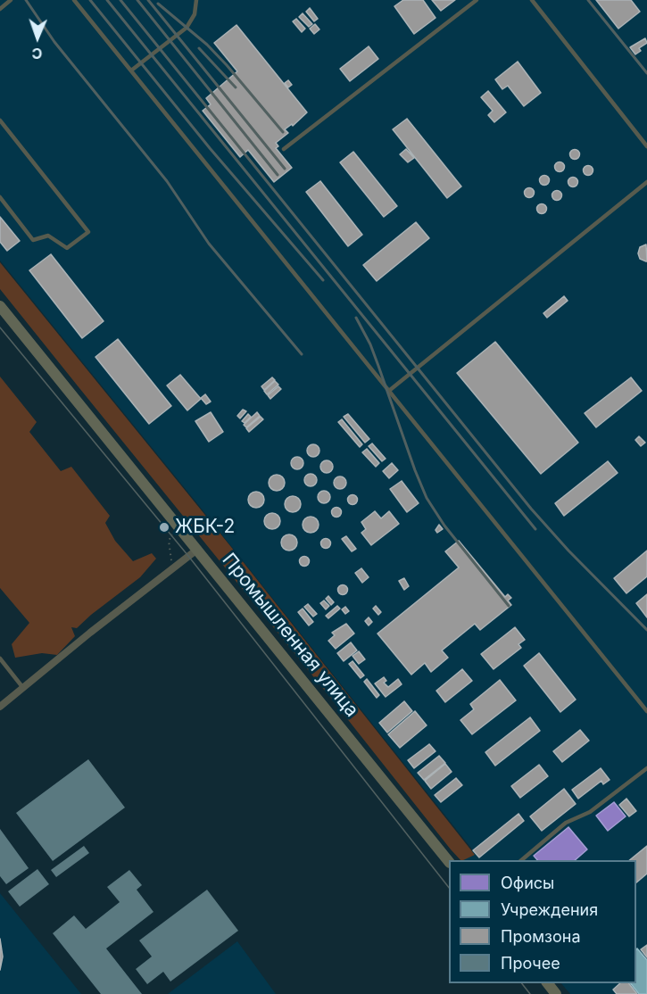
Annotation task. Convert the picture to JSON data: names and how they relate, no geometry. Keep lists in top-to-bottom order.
{
  "streets": {
    "street": ["Промышленная улица"]
  },
  "places": ["ЖБК-2"],
  "legend": [
    "Офисы",
    "Учреждения",
    "Промзона",
    "Прочее"
  ],
  "north": "bottom"
}
